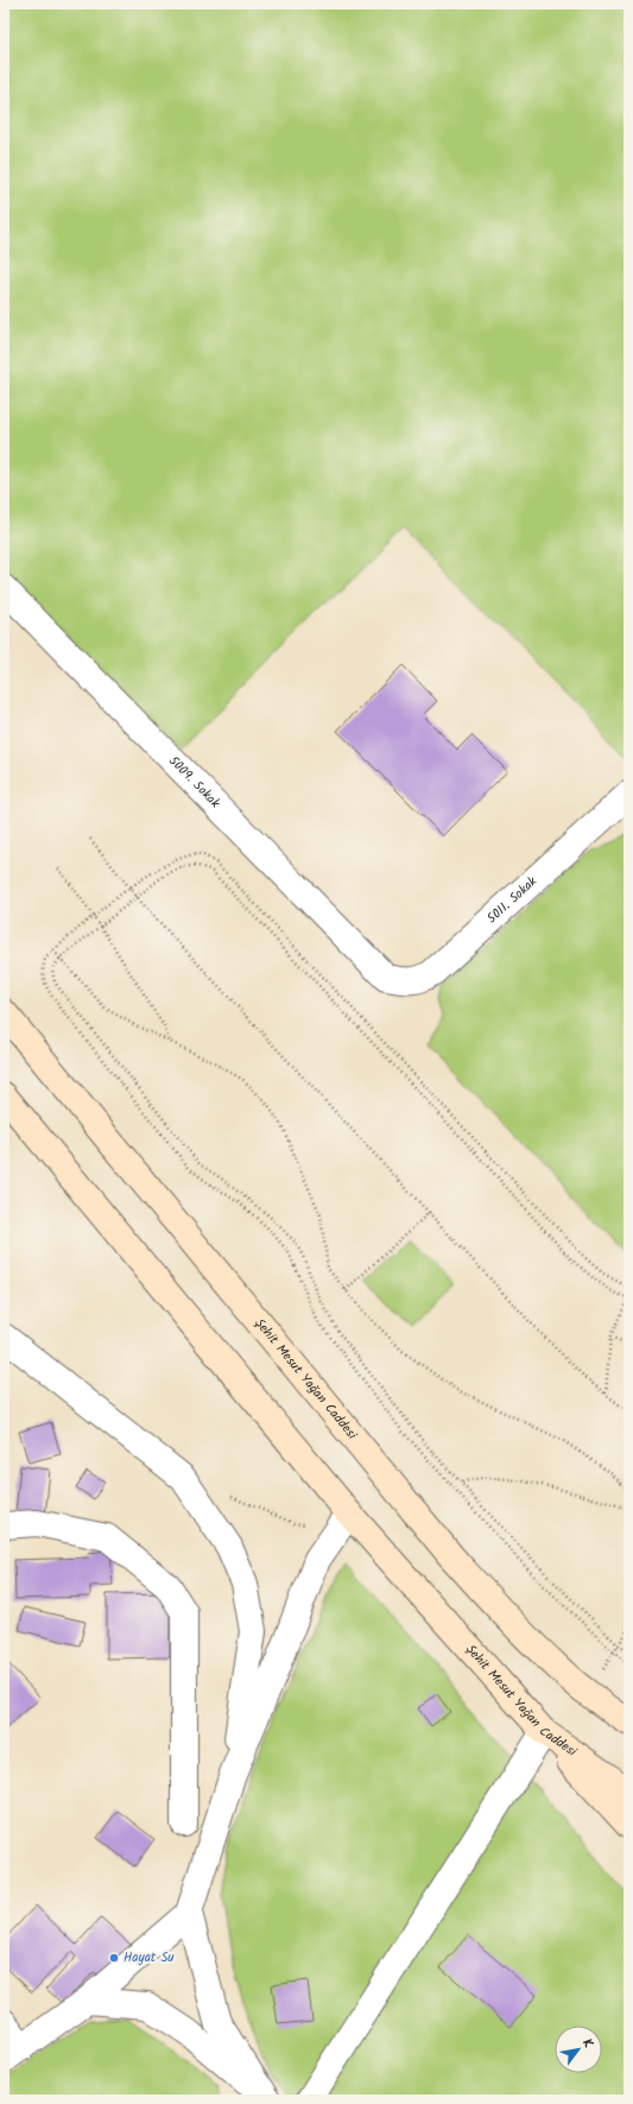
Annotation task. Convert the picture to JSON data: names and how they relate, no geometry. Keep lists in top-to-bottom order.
{
  "streets": {
    "main road": ["Şehit Mesut Yağan Caddesi"],
    "street": ["5009. Sokak", "5011. Sokak"]
  },
  "crossings": [
    ["5009. Sokak", "5011. Sokak"]
  ],
  "places": ["Hayat Su"],
  "north": "top right"
}
